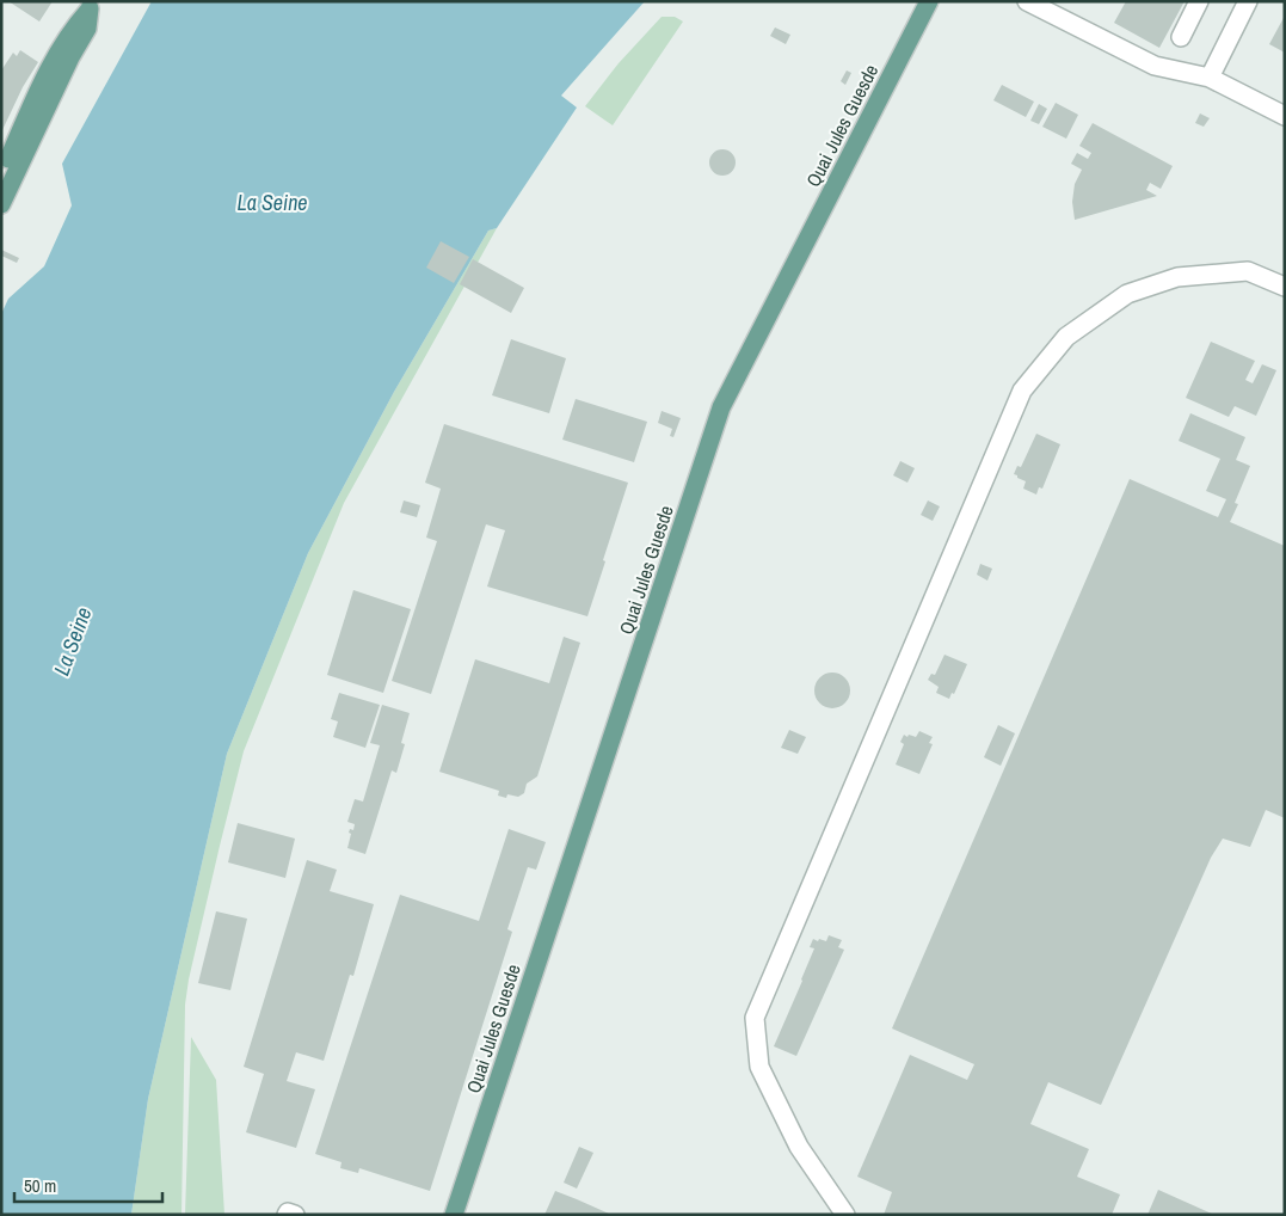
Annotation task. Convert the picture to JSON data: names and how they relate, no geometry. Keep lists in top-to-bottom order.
{
  "streets": {
    "main road": ["Quai Jules Guesde"]
  },
  "water": ["La Seine"],
  "scale_bar": "50 m"
}
